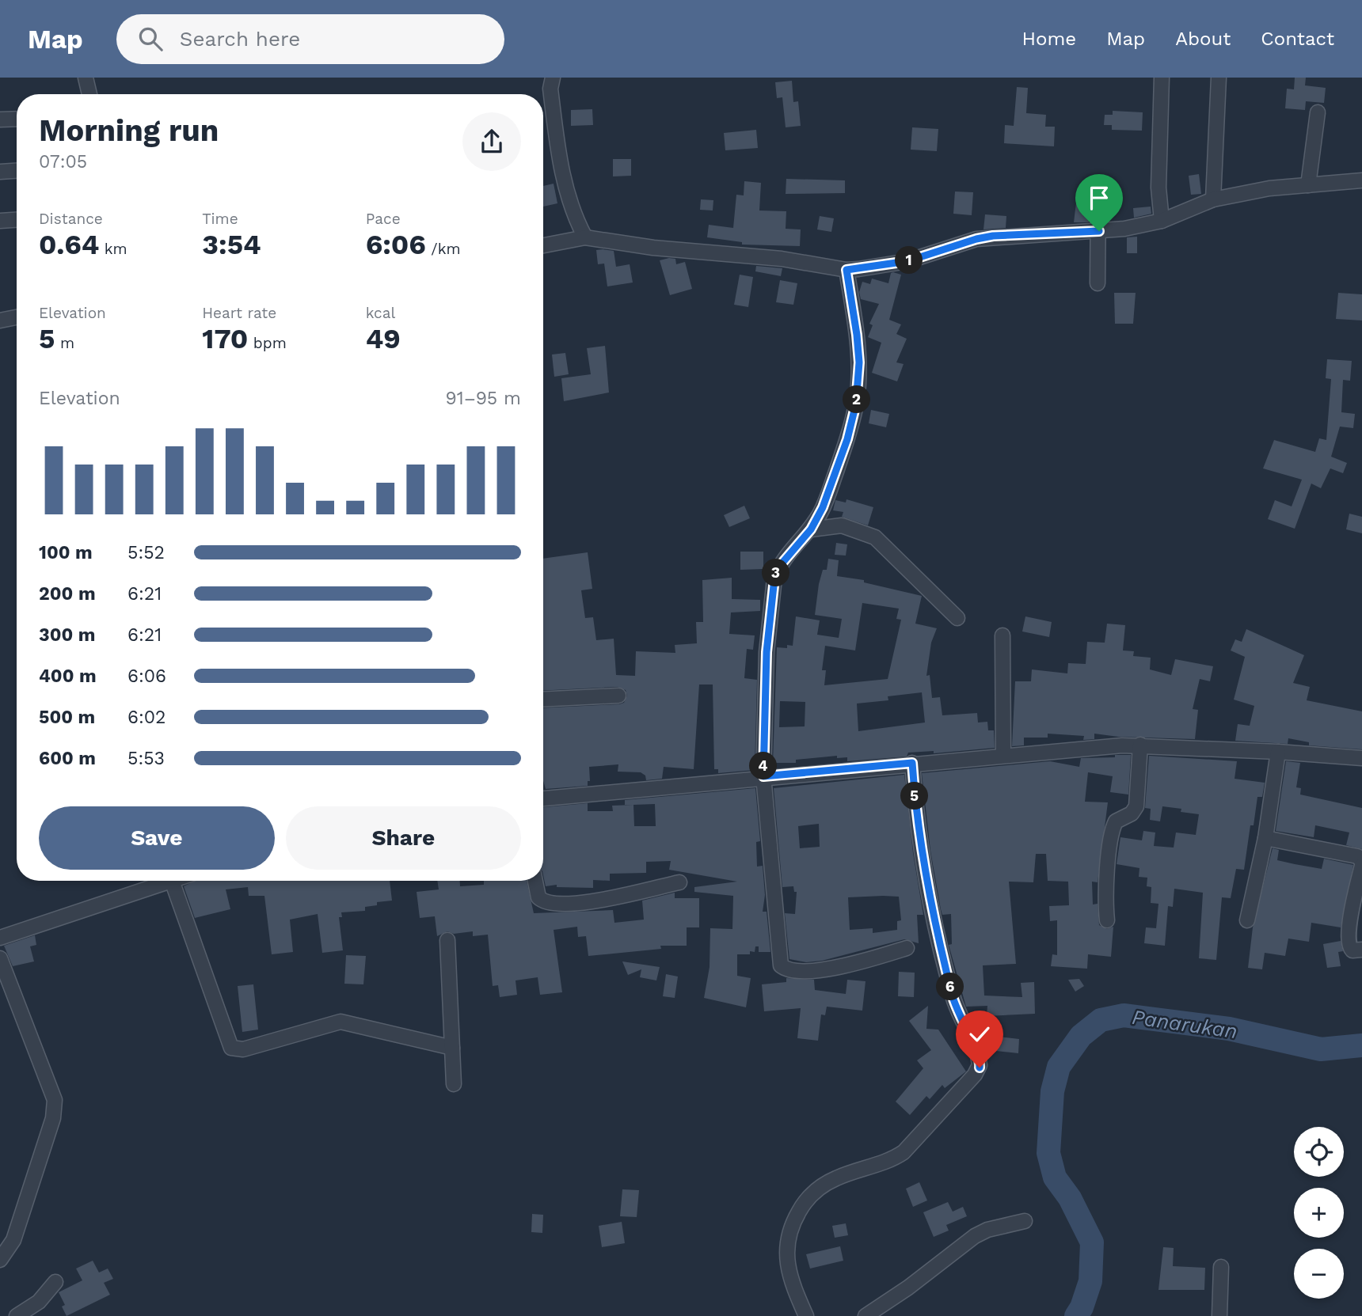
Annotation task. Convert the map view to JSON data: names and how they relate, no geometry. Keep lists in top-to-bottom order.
{
  "water": ["Panarukan"],
  "page": {
    "header": "Map",
    "search": "Search here",
    "nav": [
      "Home",
      "Map",
      "About",
      "Contact"
    ],
    "heading": ["Morning run", "07:05"],
    "stats": [
      ["Distance", "0.64 km"],
      ["Time", "3:54"],
      ["Pace", "6:06 /km"],
      ["Elevation", "5 m"],
      ["Heart rate", "170 bpm"],
      ["kcal", "49"]
    ],
    "pins": [
      "1",
      "2",
      "3",
      "4",
      "5",
      "6"
    ],
    "chart": ["Elevation", "91–95 m"],
    "list": [
      {
        "name": "100 m",
        "note": "5:52"
      },
      {
        "name": "200 m",
        "note": "6:21"
      },
      {
        "name": "300 m",
        "note": "6:21"
      },
      {
        "name": "400 m",
        "note": "6:06"
      },
      {
        "name": "500 m",
        "note": "6:02"
      },
      {
        "name": "600 m",
        "note": "5:53"
      }
    ],
    "buttons": ["Save", "Share"],
    "map_buttons": ["+", "−"]
  }
}
